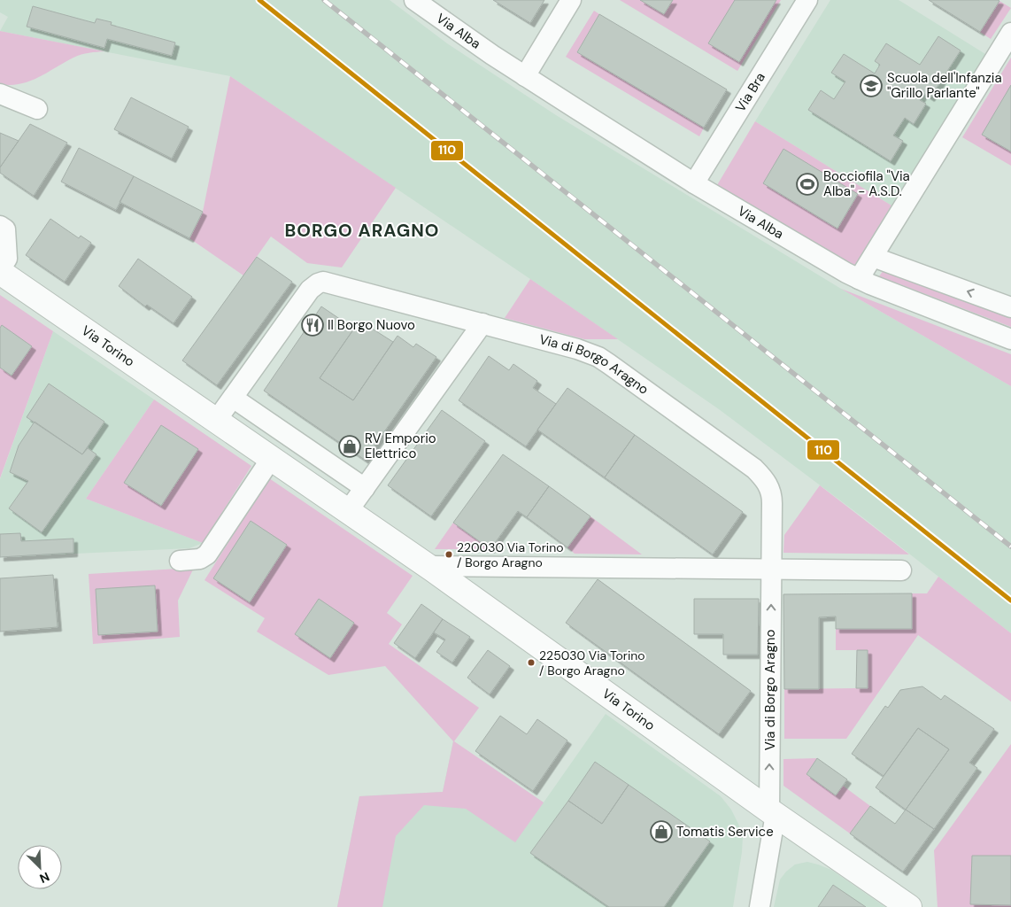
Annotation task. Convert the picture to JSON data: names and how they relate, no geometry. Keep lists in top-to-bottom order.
{
  "streets": {
    "main road": ["Via Torino"],
    "street": ["Via Alba", "Via Bra", "Via di Borgo Aragno"]
  },
  "crossings": [
    ["Via Alba", "Via Bra"],
    ["Via Torino", "Via di Borgo Aragno"]
  ],
  "districts": ["BORGO ARAGNO"],
  "places": {
    "school or university": ["Scuola dell'Infanzia \"Grillo Parlante\""],
    "sports": ["Bocciofila \"Via Alba\" - A.S.D."],
    "restaurant": ["Il Borgo Nuovo"],
    "shop": ["RV Emporio Elettrico", "Tomatis Service"],
    "other": ["220030 Via Torino / Borgo Aragno", "225030 Via Torino / Borgo Aragno"]
  },
  "lines": ["transit line 110"],
  "north": "bottom right"
}
